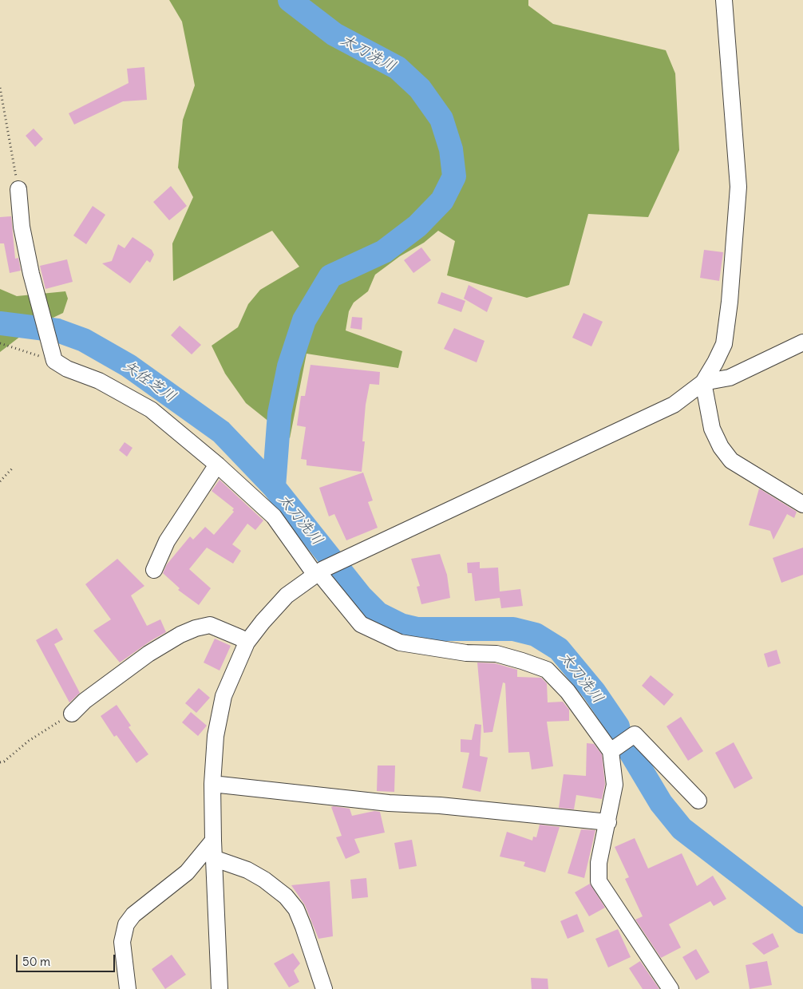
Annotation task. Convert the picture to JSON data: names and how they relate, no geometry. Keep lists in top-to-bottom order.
{
  "water": ["太刀洗川", "矢佐芝川"],
  "scale_bar": "50 m"
}
